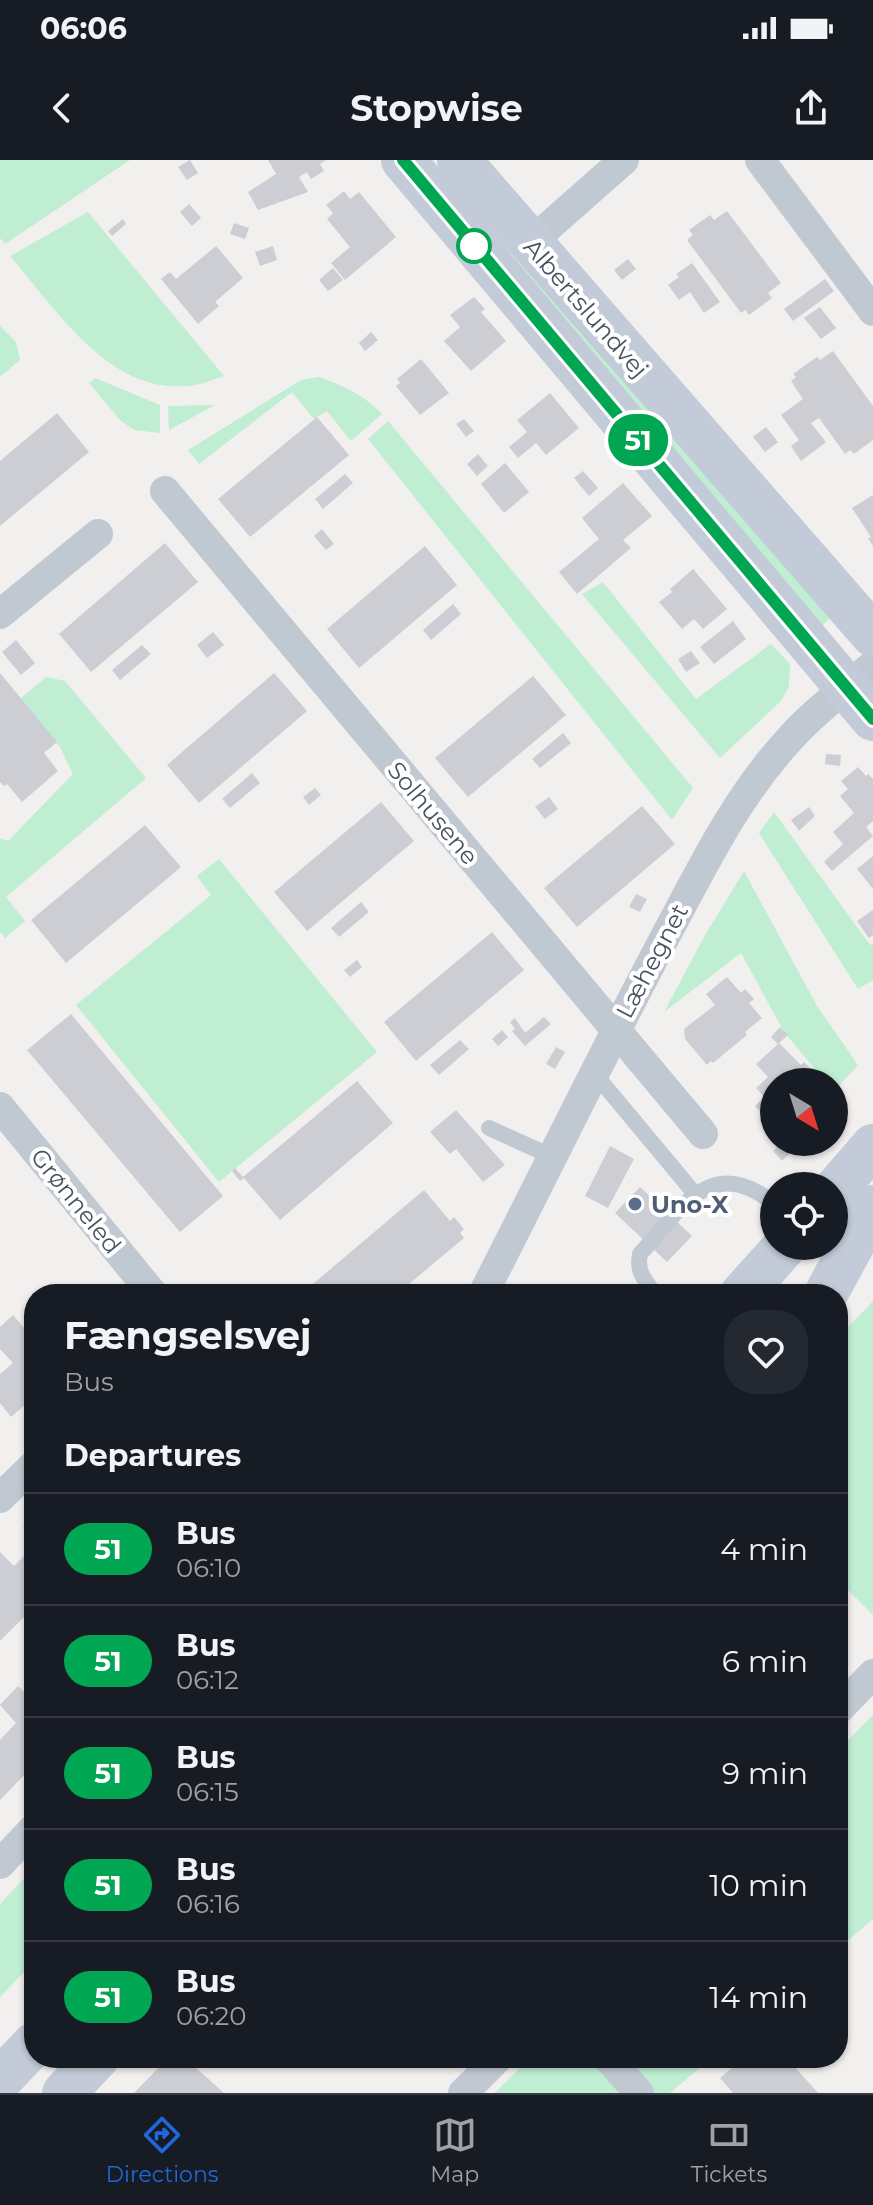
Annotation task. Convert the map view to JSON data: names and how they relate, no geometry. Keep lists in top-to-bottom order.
{
  "streets": {
    "street": [
      "Albertslundvej",
      "Solhusene",
      "Læhegnet",
      "Grønneled"
    ]
  },
  "crossings": [
    ["Albertslundvej", "Læhegnet"],
    ["Solhusene", "Læhegnet"]
  ],
  "places": ["Uno-X"],
  "lines": ["bus line 51"],
  "north": "bottom right",
  "page": {
    "status": "06:06",
    "header": "Stopwise",
    "on_map": "51",
    "heading": [
      ["Fængselsvej", "Bus"],
      "Departures"
    ],
    "list": [
      {
        "mark": "51",
        "name": "Bus",
        "note": "06:10",
        "value": "4 min"
      },
      {
        "mark": "51",
        "name": "Bus",
        "note": "06:12",
        "value": "6 min"
      },
      {
        "mark": "51",
        "name": "Bus",
        "note": "06:15",
        "value": "9 min"
      },
      {
        "mark": "51",
        "name": "Bus",
        "note": "06:16",
        "value": "10 min"
      },
      {
        "mark": "51",
        "name": "Bus",
        "note": "06:20",
        "value": "14 min"
      }
    ],
    "tabs": ["Directions", "Map", "Tickets"]
  }
}
